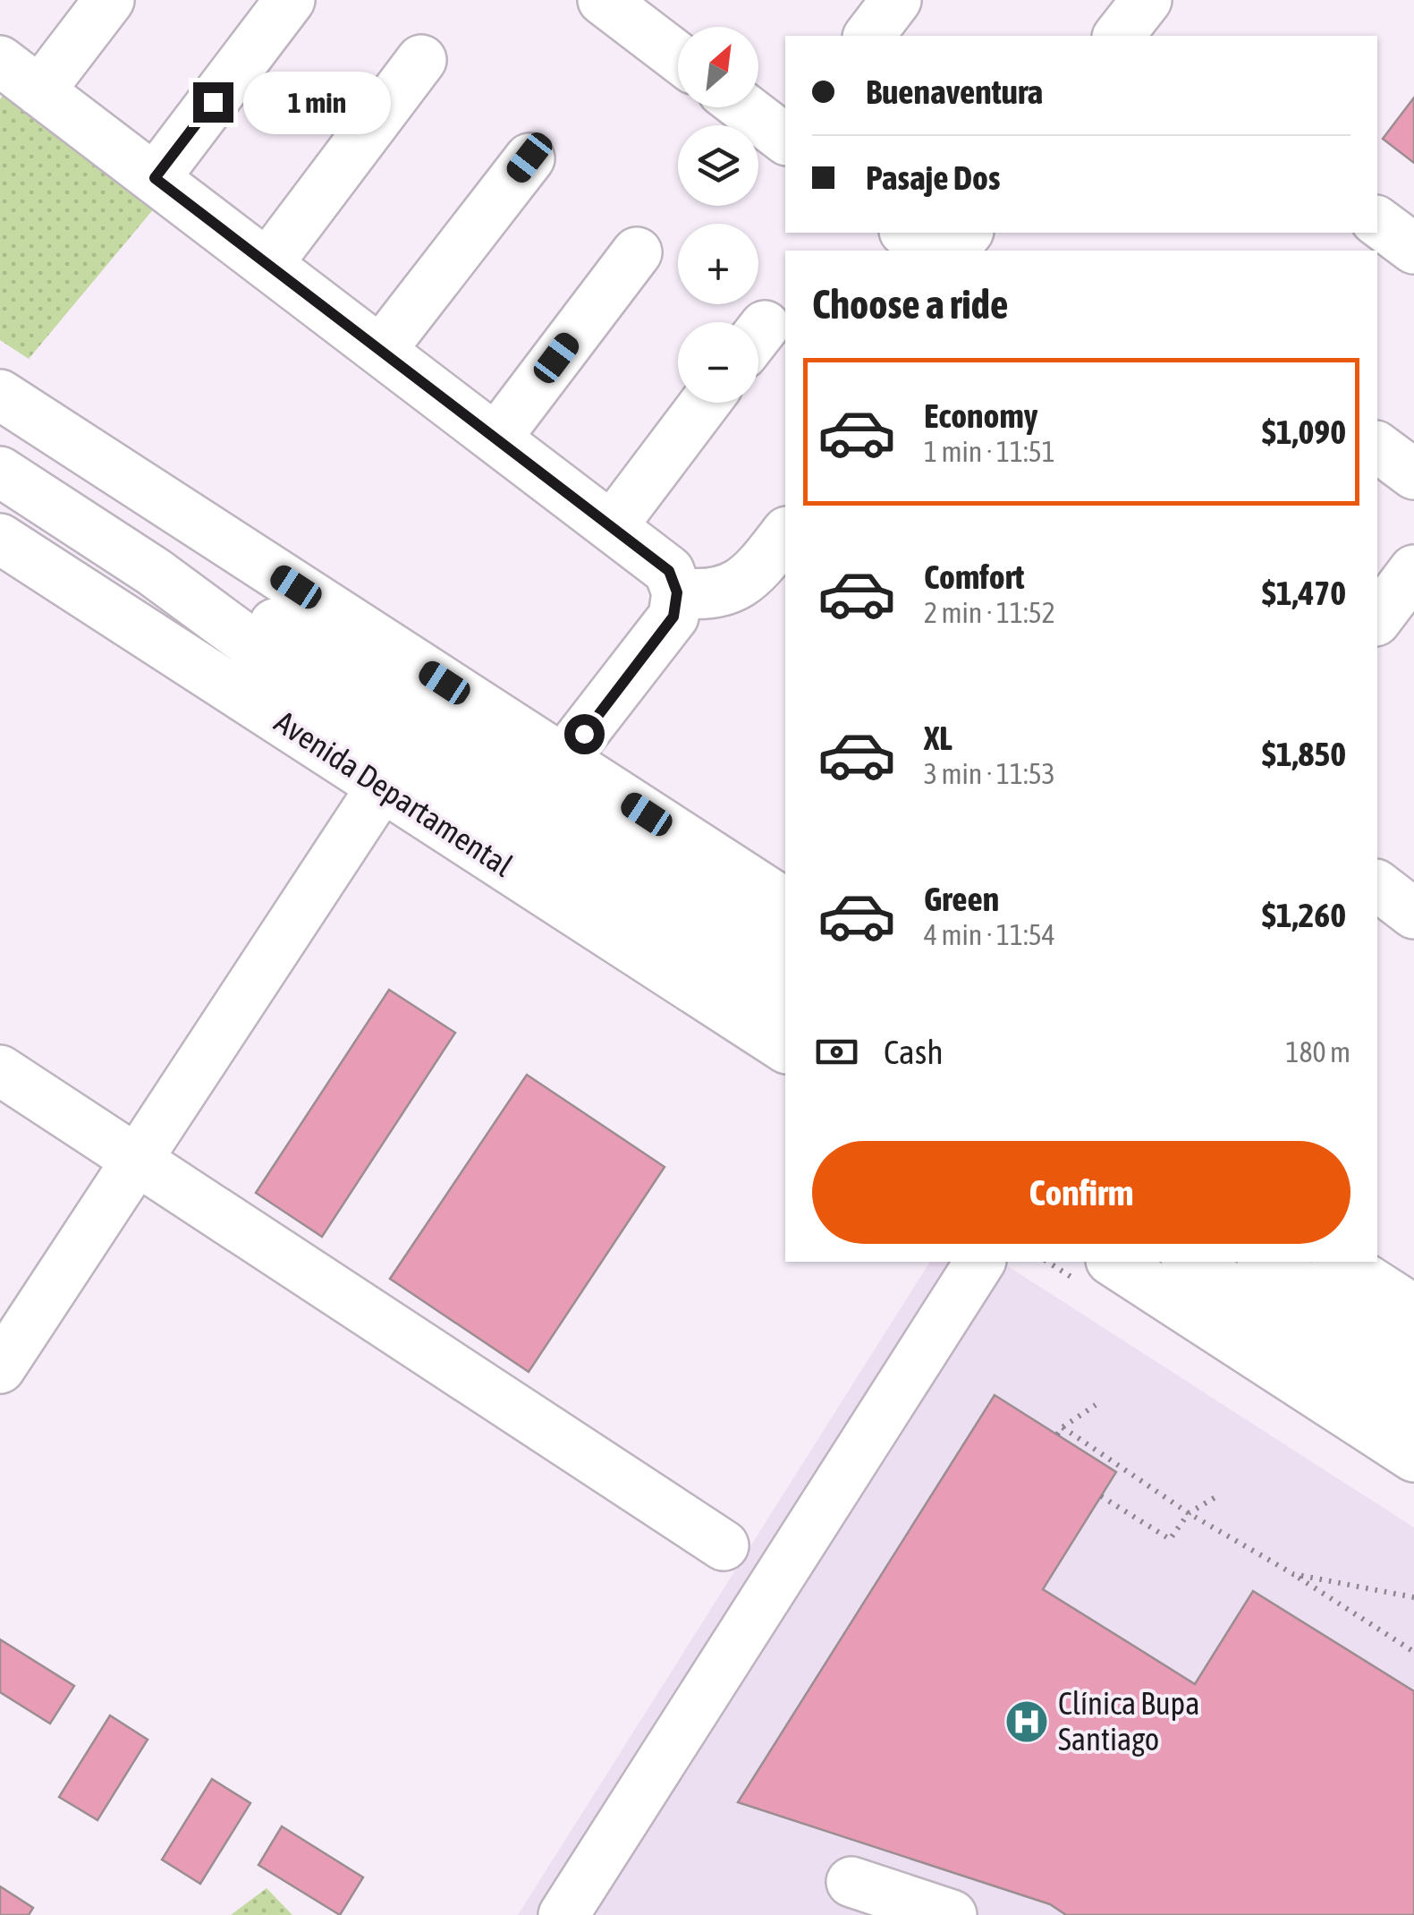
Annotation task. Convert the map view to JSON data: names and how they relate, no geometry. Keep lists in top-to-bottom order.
{
  "streets": {
    "street": ["Avenida Departamental"]
  },
  "places": {
    "hospital": ["Clínica Bupa Santiago"]
  },
  "north": "top right",
  "page": {
    "map_buttons": ["+", "−"],
    "banner": ["Buenaventura", "Pasaje Dos"],
    "bubble": "1 min",
    "heading": "Choose a ride",
    "list": [
      {
        "name": "Economy",
        "note": "1 min · 11:51",
        "value": "$1,090"
      },
      {
        "name": "Comfort",
        "note": "2 min · 11:52",
        "value": "$1,470"
      },
      {
        "name": "XL",
        "note": "3 min · 11:53",
        "value": "$1,850"
      },
      {
        "name": "Green",
        "note": "4 min · 11:54",
        "value": "$1,260"
      }
    ],
    "pay": ["Cash", "180 m"],
    "buttons": "Confirm"
  }
}
